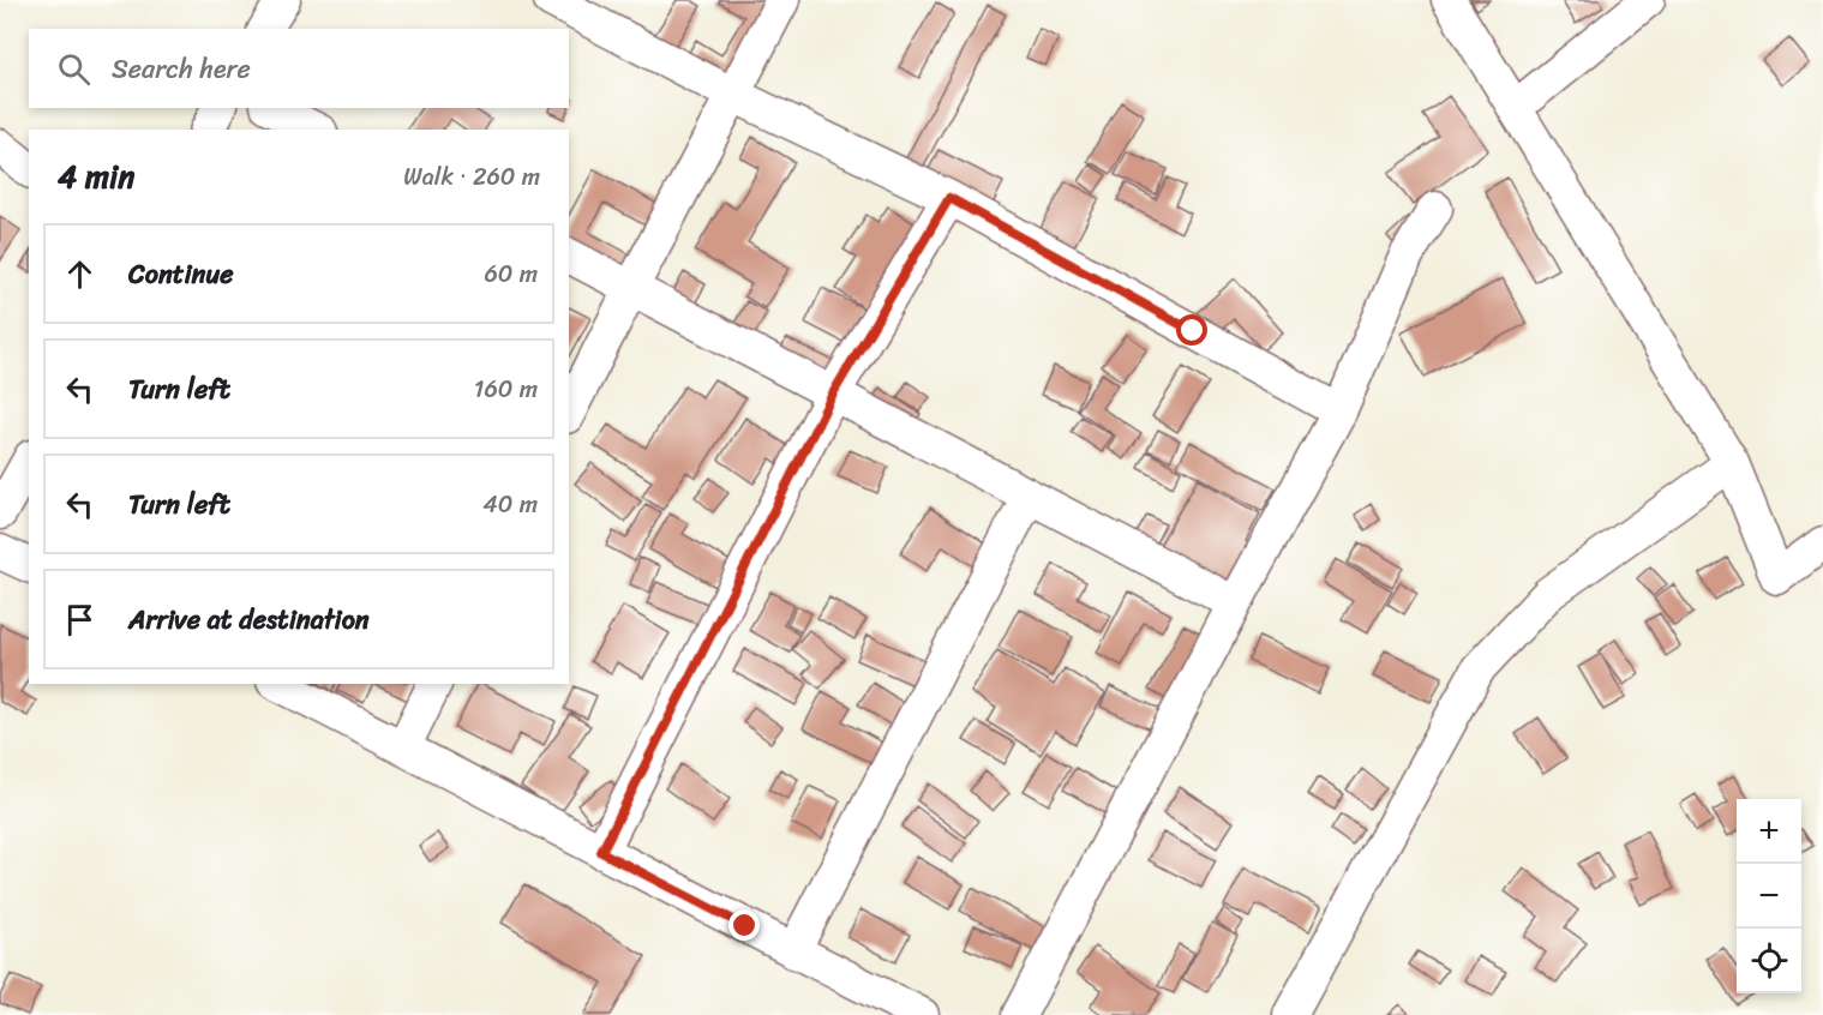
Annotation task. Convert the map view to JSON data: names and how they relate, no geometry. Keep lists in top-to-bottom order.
{
  "page": {
    "search": "Search here",
    "heading": ["4 min", "Walk · 260 m"],
    "list": [
      ["Continue", "60 m"],
      ["Turn left", "160 m"],
      ["Turn left", "40 m"],
      "Arrive at destination"
    ],
    "map_buttons": ["+", "−"]
  }
}
